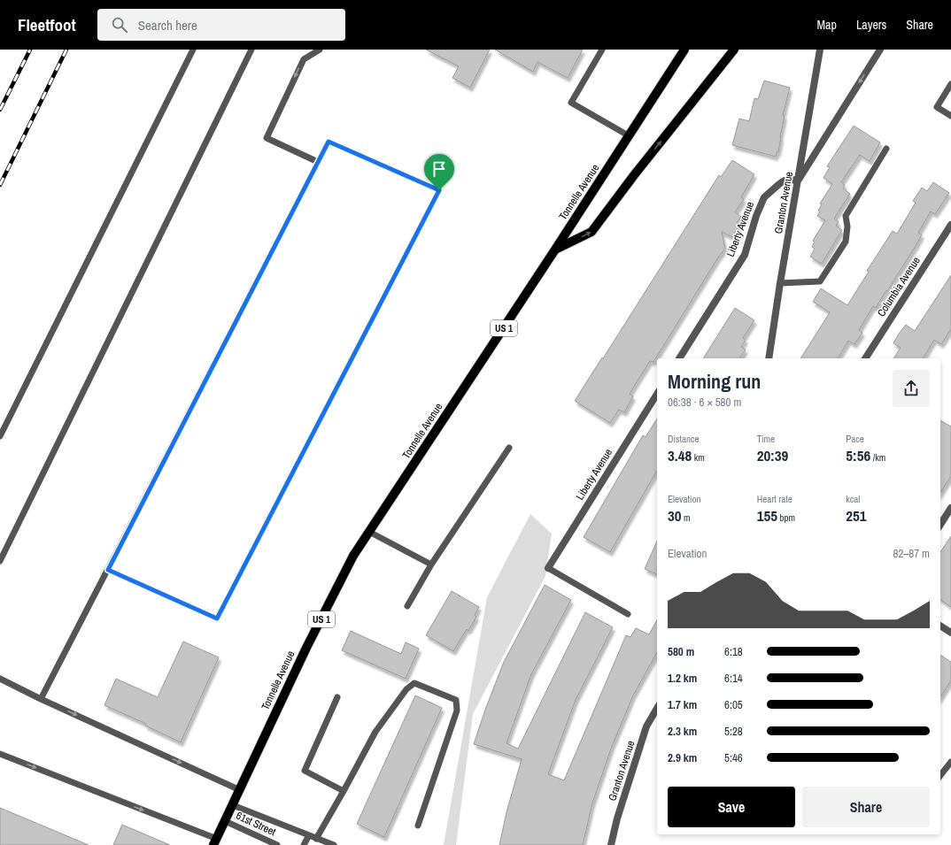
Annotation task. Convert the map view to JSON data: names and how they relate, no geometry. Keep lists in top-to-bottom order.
{
  "streets": {
    "main road": ["Tonnelle Avenue", "US 1"],
    "street": ["Granton Avenue", "Liberty Avenue", "Columbia Avenue"],
    "lane": ["61st Street"]
  },
  "crossings": [
    ["Tonnelle Avenue", "61st Street"],
    ["Granton Avenue", "Liberty Avenue"]
  ],
  "page": {
    "header": "Fleetfoot",
    "search": "Search here",
    "nav": ["Map", "Layers", "Share"],
    "heading": ["Morning run", "06:38 · 6 × 580 m"],
    "stats": [
      ["Distance", "3.48 km"],
      ["Time", "20:39"],
      ["Pace", "5:56 /km"],
      ["Elevation", "30 m"],
      ["Heart rate", "155 bpm"],
      ["kcal", "251"]
    ],
    "chart": ["Elevation", "82–87 m"],
    "list": [
      {
        "name": "580 m",
        "note": "6:18"
      },
      {
        "name": "1.2 km",
        "note": "6:14"
      },
      {
        "name": "1.7 km",
        "note": "6:05"
      },
      {
        "name": "2.3 km",
        "note": "5:28"
      },
      {
        "name": "2.9 km",
        "note": "5:46"
      }
    ],
    "buttons": ["Save", "Share"]
  }
}
